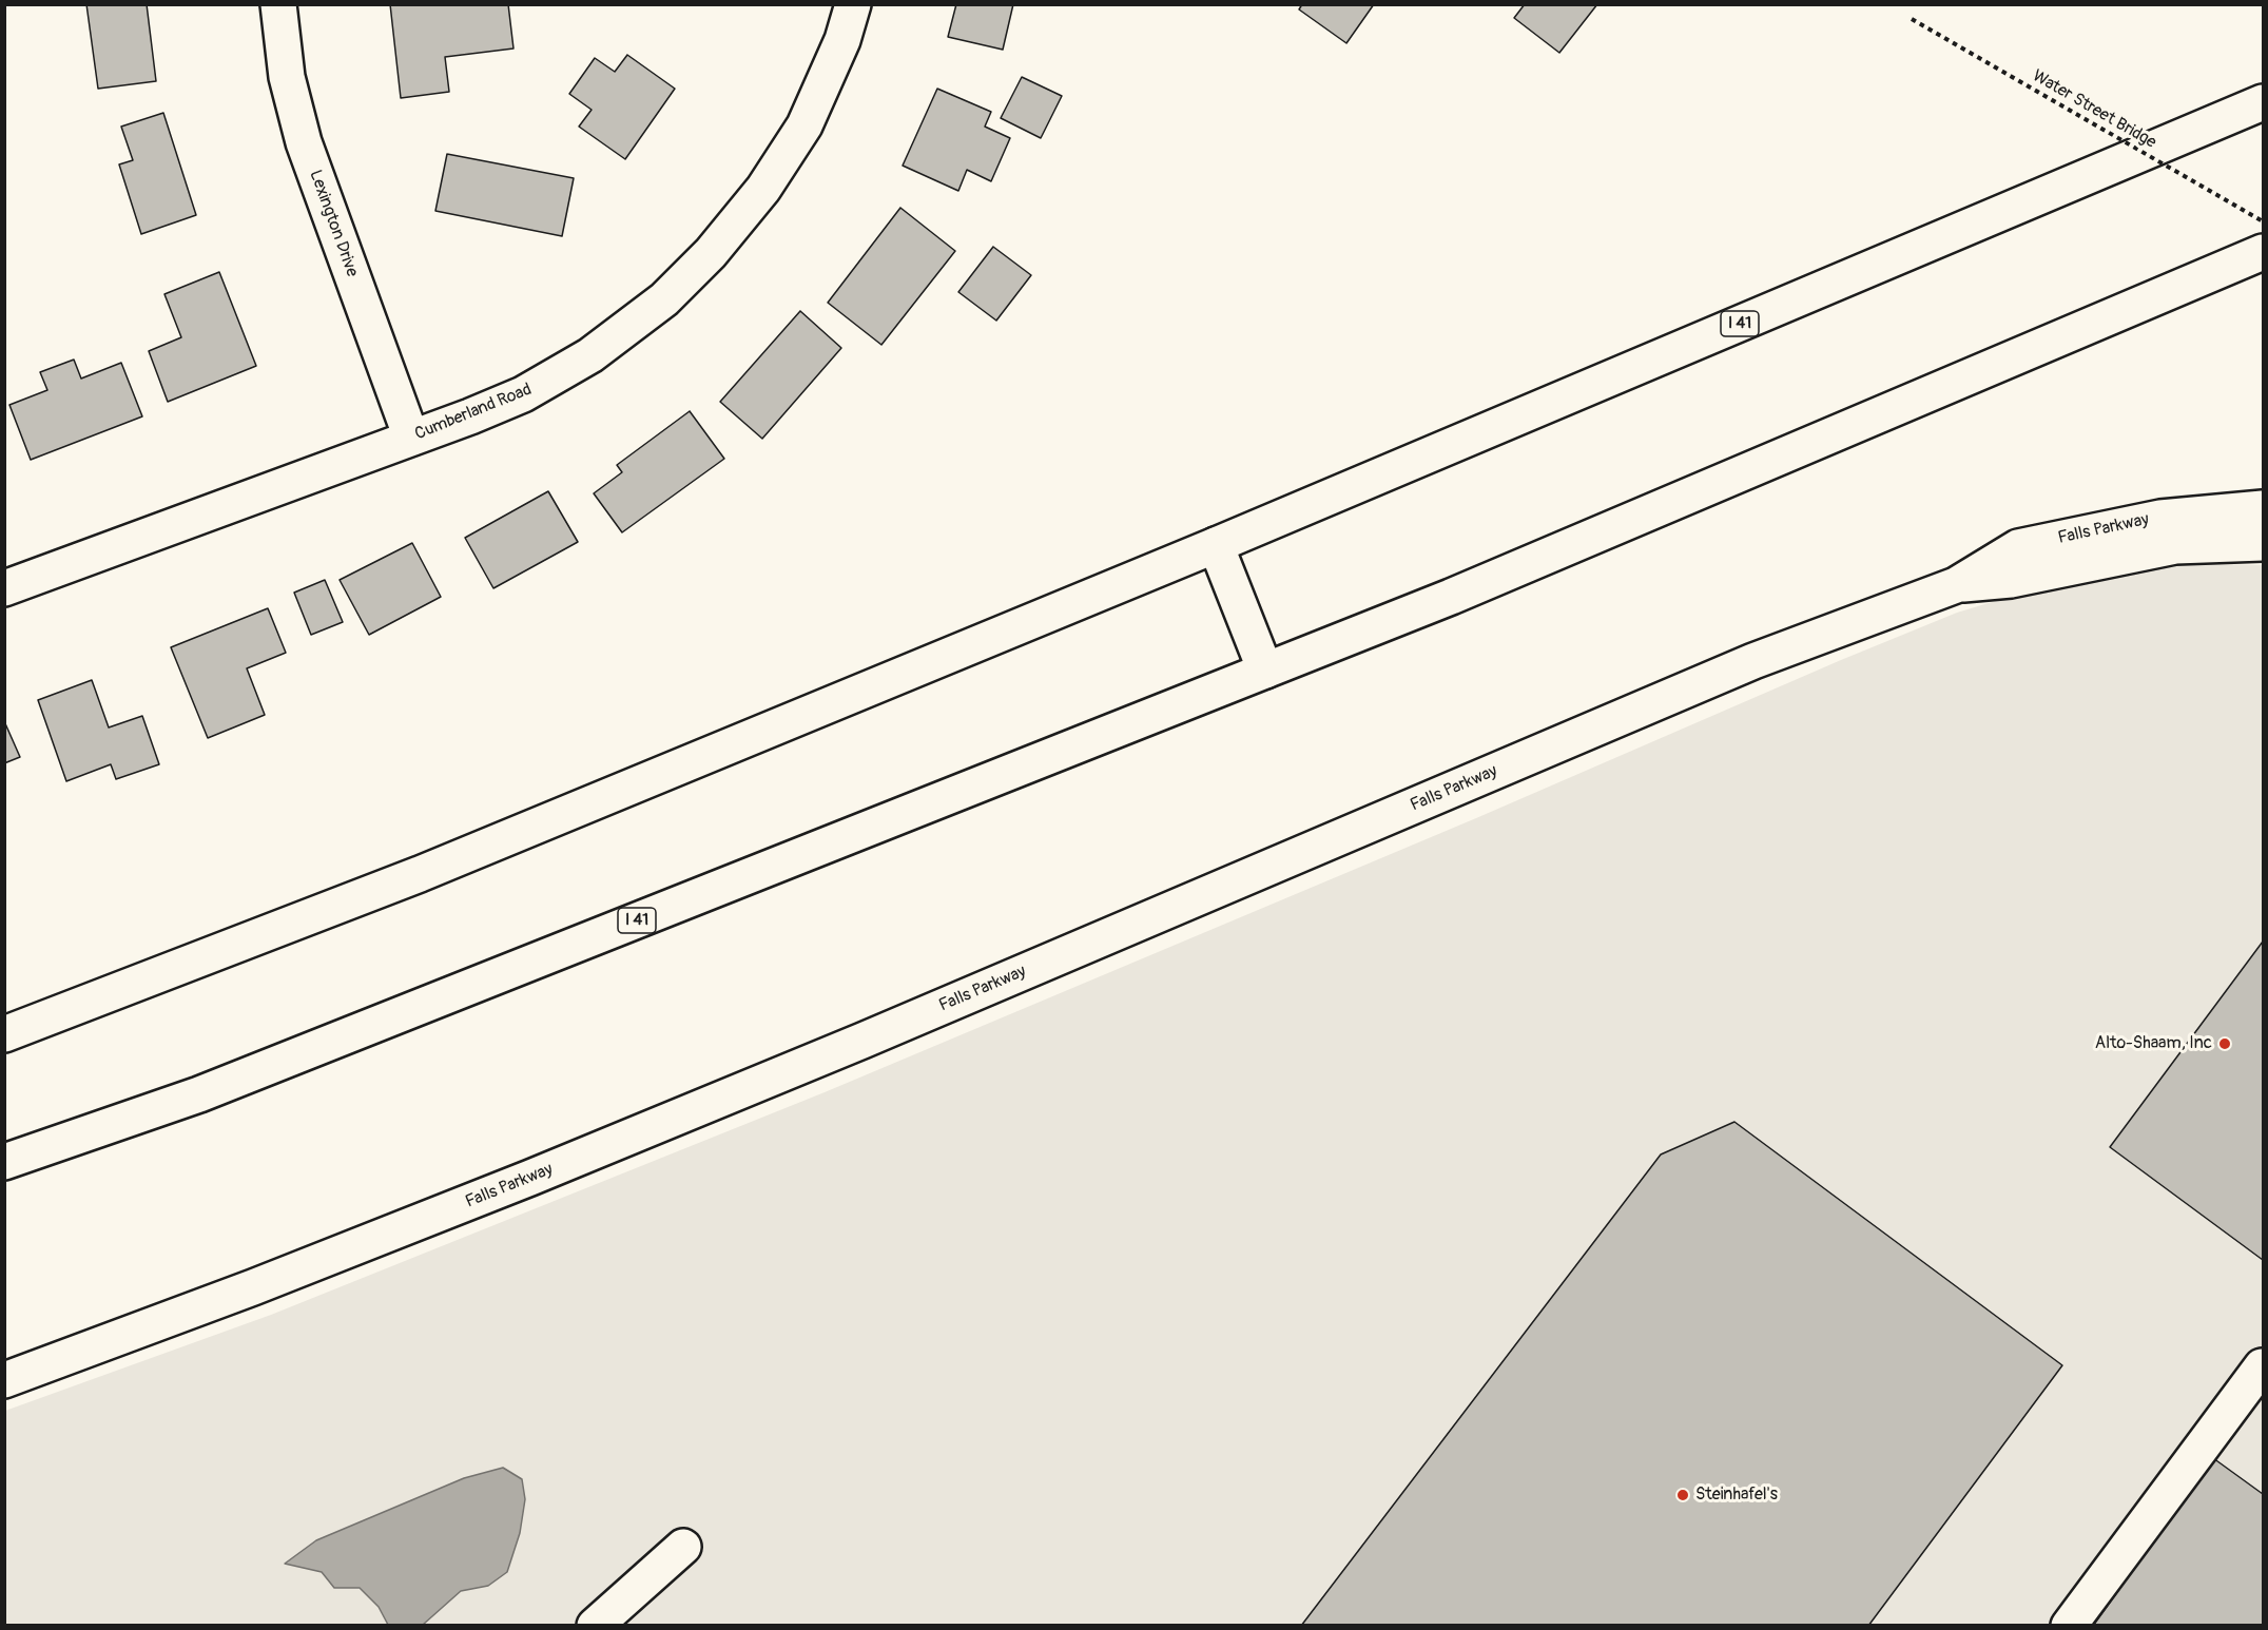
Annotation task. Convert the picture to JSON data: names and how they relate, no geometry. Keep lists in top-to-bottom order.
{
  "streets": {
    "main road": [
      "Lexington Drive",
      "I 41",
      "Cumberland Road",
      "Falls Parkway"
    ],
    "path": ["Water Street Bridge"]
  },
  "crossings": [
    ["Lexington Drive", "Cumberland Road"]
  ],
  "places": ["Alto-Shaam, Inc", "Steinhafel's"]
}
